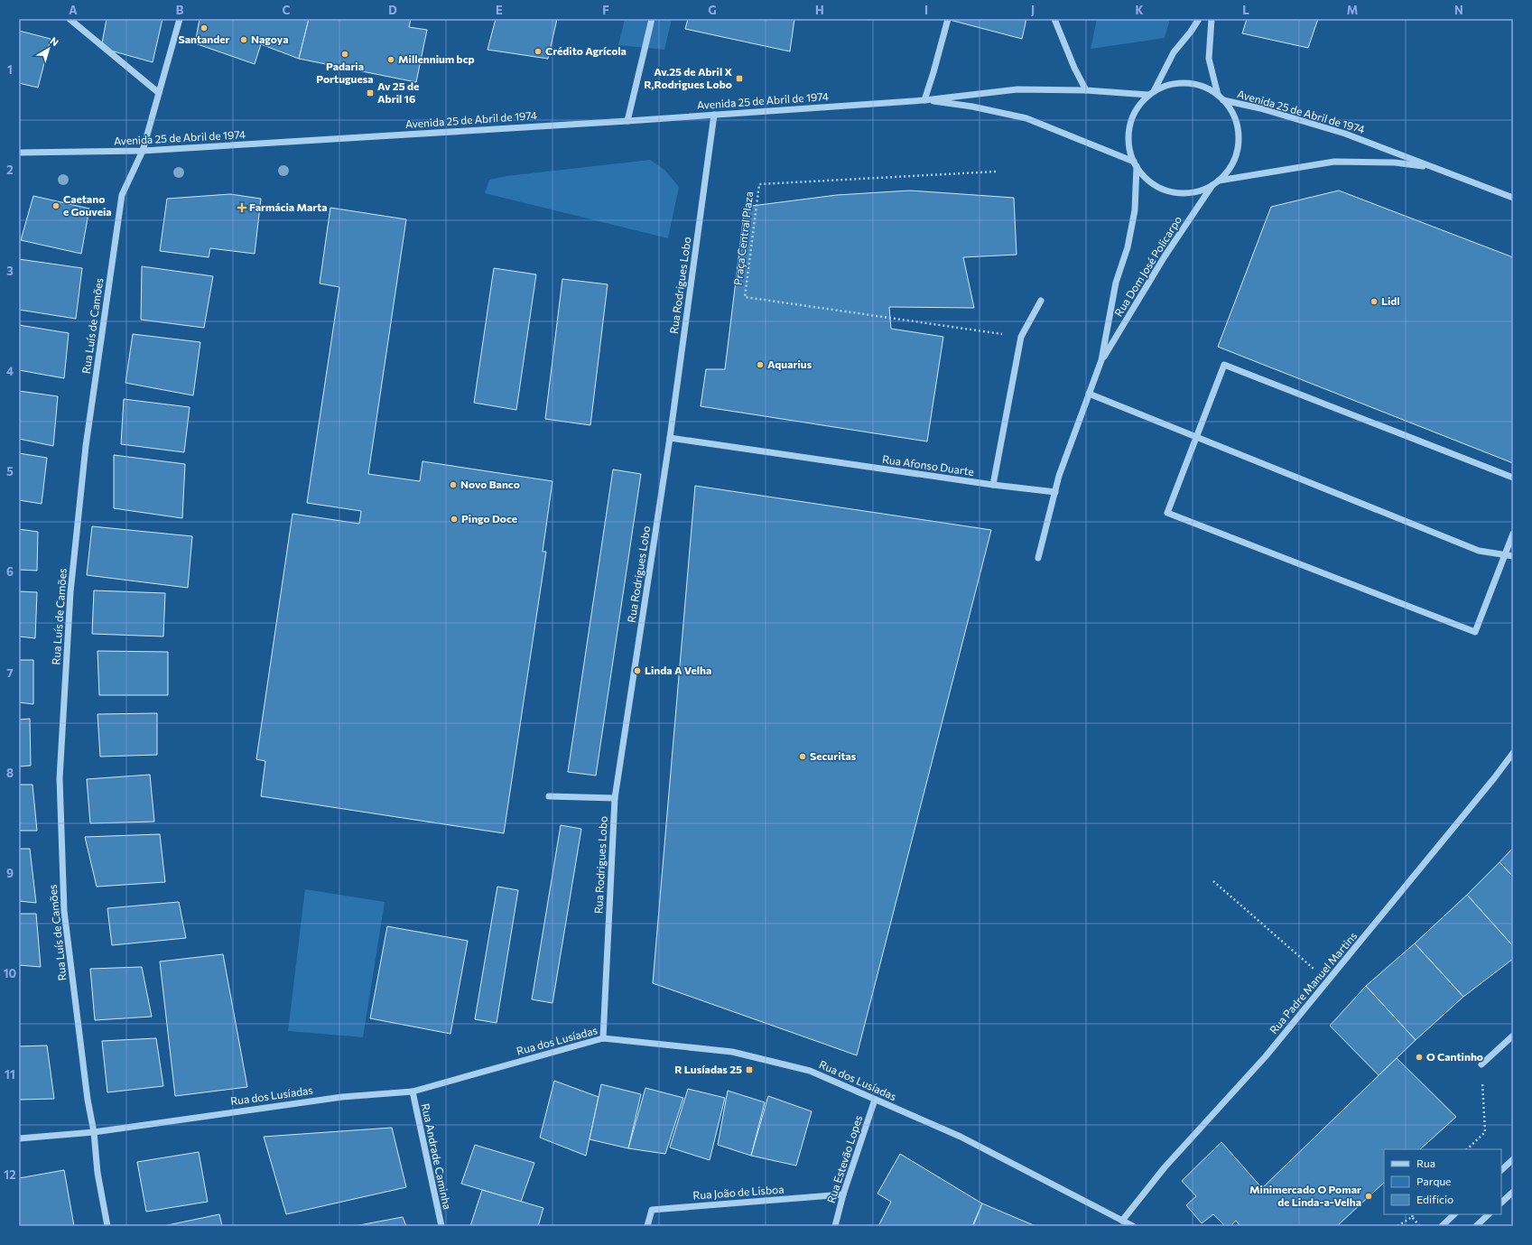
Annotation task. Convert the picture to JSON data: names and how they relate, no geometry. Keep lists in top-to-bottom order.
{
  "streets": {
    "street": [
      "Avenida 25 de Abril de 1974",
      "Rua Dom José Policarpo",
      "Rua Rodrigues Lobo",
      "Rua Luís de Camões",
      "Rua Afonso Duarte",
      "Rua Padre Manuel Martins",
      "Rua dos Lusíadas",
      "Rua Andrade Caminha",
      "Rua Estevão Lopes",
      "Rua João de Lisboa"
    ],
    "path": ["Praça Central Plaza"]
  },
  "crossings": [
    ["Avenida 25 de Abril de 1974", "Rua Dom José Policarpo"],
    ["Avenida 25 de Abril de 1974", "Rua Rodrigues Lobo"],
    ["Avenida 25 de Abril de 1974", "Rua Luís de Camões"],
    ["Rua Dom José Policarpo", "Rua Afonso Duarte"],
    ["Rua Rodrigues Lobo", "Rua Afonso Duarte"],
    ["Rua Rodrigues Lobo", "Rua dos Lusíadas"],
    ["Rua Luís de Camões", "Rua dos Lusíadas"],
    ["Rua Padre Manuel Martins", "Rua dos Lusíadas"],
    ["Rua dos Lusíadas", "Rua Andrade Caminha"],
    ["Rua dos Lusíadas", "Rua Estevão Lopes"],
    ["Rua Estevão Lopes", "Rua João de Lisboa"]
  ],
  "places": {
    "other": [
      "Santander",
      "Nagoya",
      "Crédito Agrícola",
      "Padaria Portuguesa",
      "Millennium bcp",
      "Caetano e Gouveia",
      "Lidl",
      "Aquarius",
      "Novo Banco",
      "Pingo Doce",
      "Linda A Velha",
      "Securitas",
      "O Cantinho",
      "Minimercado O Pomar de Linda-a-Velha"
    ],
    "transit": ["Av.25 de Abril X R,Rodrigues Lobo", "Av 25 de Abril 16", "R Lusíadas 25"],
    "health": ["Farmácia Marta"]
  },
  "legend": ["Rua", "Parque", "Edifício"],
  "north": "top right",
  "grid": {
    "columns": [
      "A",
      "B",
      "C",
      "D",
      "E",
      "F",
      "G",
      "H",
      "I",
      "J",
      "K",
      "L",
      "M",
      "N"
    ],
    "rows": [
      "1",
      "2",
      "3",
      "4",
      "5",
      "6",
      "7",
      "8",
      "9",
      "10",
      "11",
      "12"
    ]
  }
}
